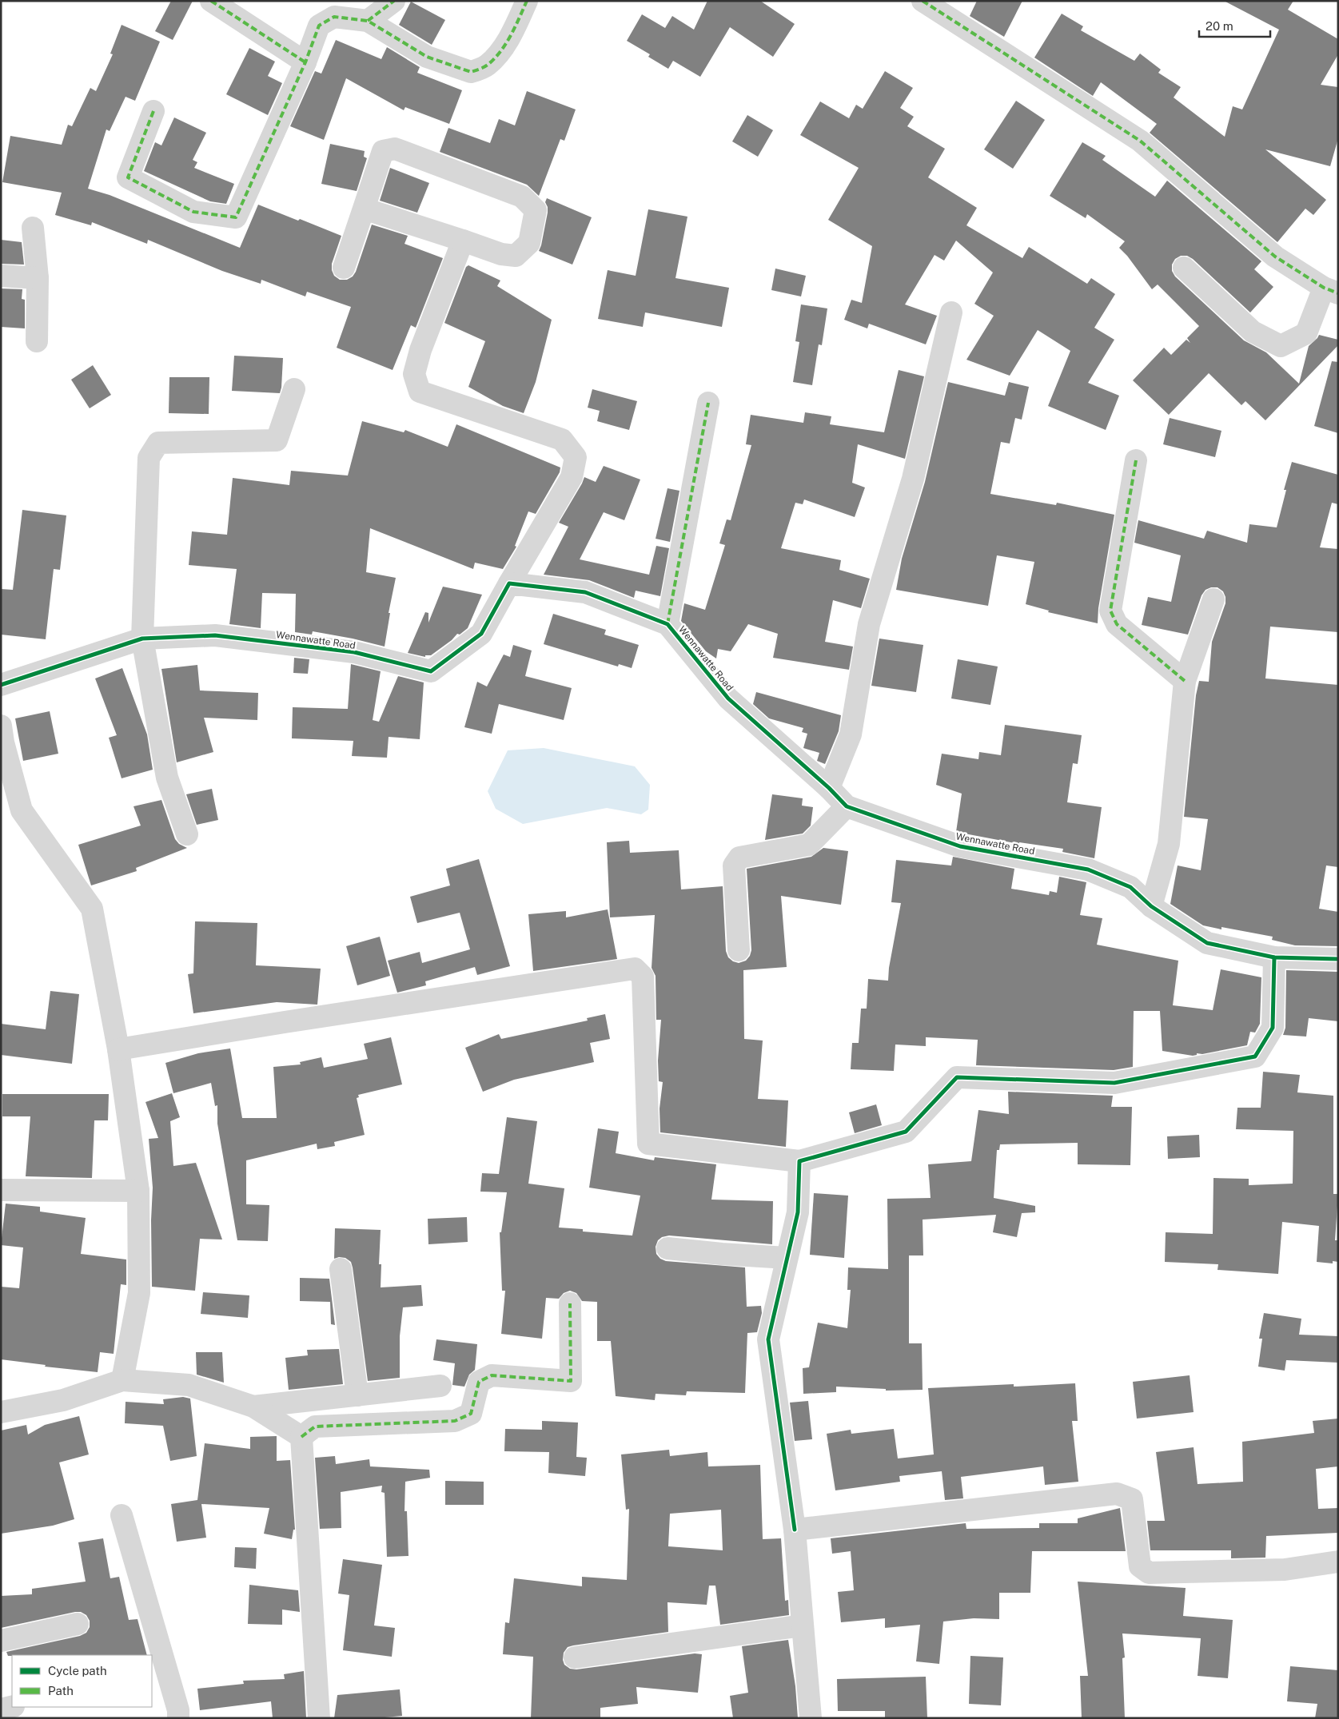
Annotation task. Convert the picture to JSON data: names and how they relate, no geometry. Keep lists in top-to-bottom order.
{
  "streets": {
    "street": ["Wennawatte Road"]
  },
  "legend": ["Cycle path", "Path"],
  "scale_bar": "20 m"
}
